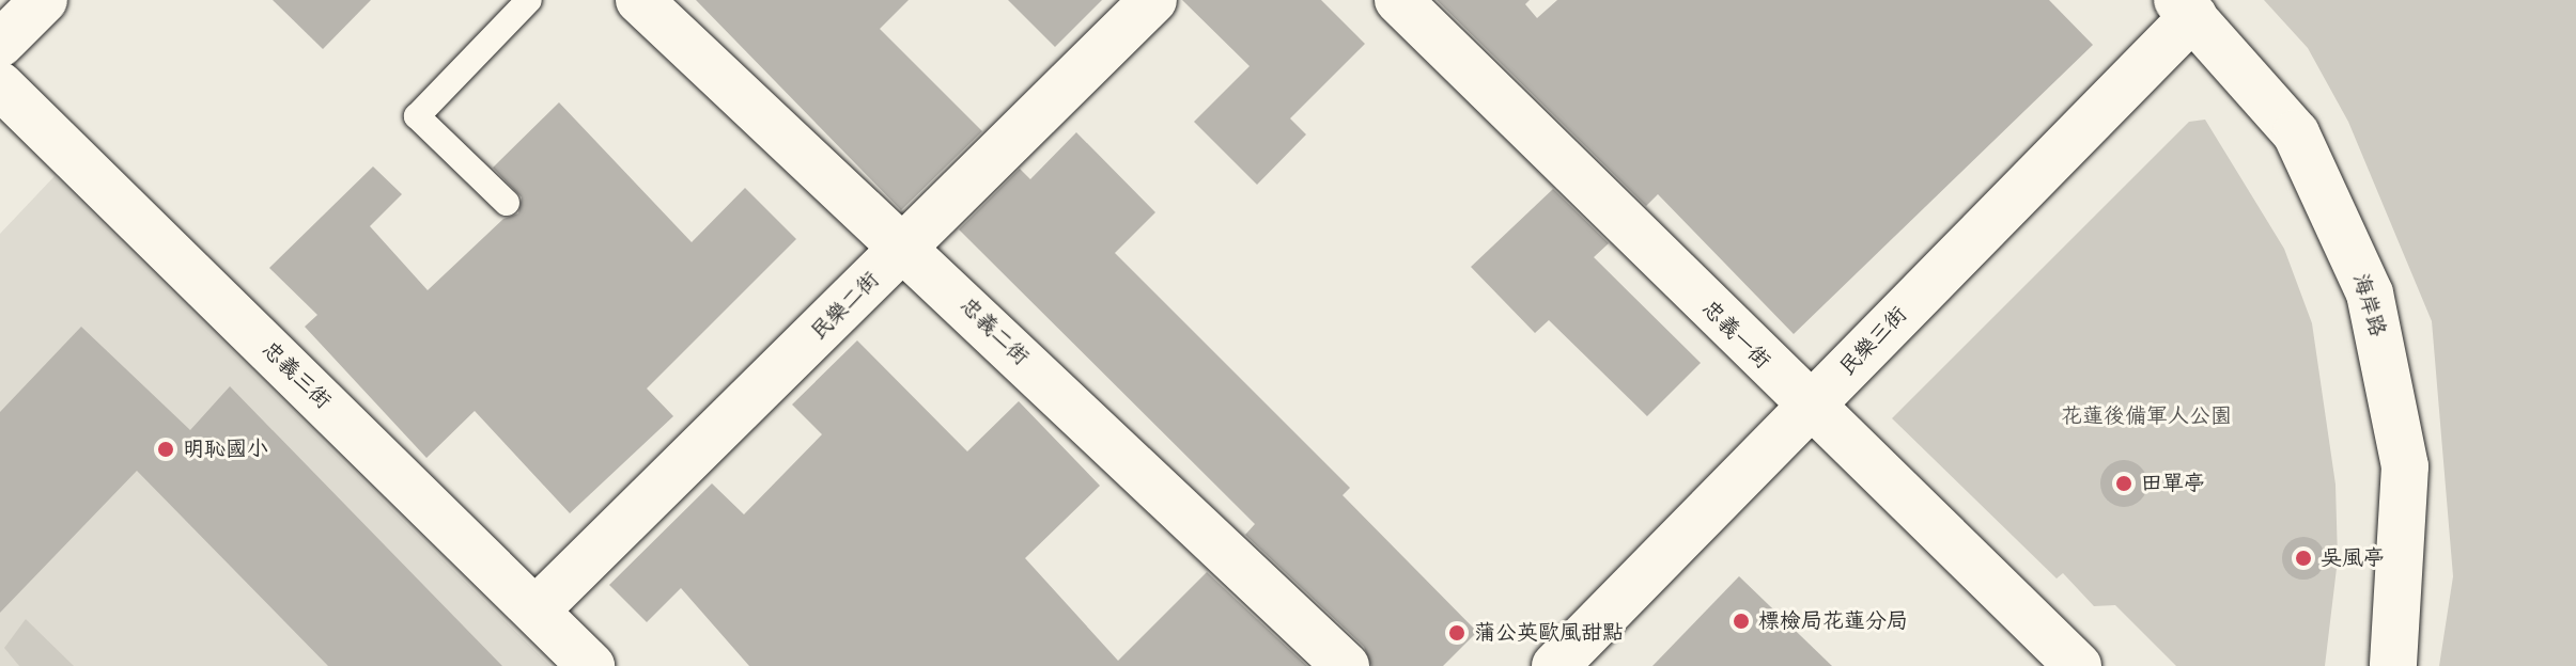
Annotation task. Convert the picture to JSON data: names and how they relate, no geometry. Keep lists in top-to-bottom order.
{
  "streets": {
    "street": [
      "海岸路",
      "民樂二街",
      "忠義二街",
      "忠義一街",
      "民樂三街",
      "忠義三街"
    ]
  },
  "crossings": [
    ["海岸路", "民樂三街"],
    ["民樂二街", "忠義二街"],
    ["民樂二街", "忠義三街"],
    ["忠義一街", "民樂三街"]
  ],
  "parks": ["花蓮後備軍人公園"],
  "places": [
    "明恥國小",
    "田單亭",
    "吳風亭",
    "標檢局花蓮分局",
    "蒲公英歐風甜點"
  ]
}
